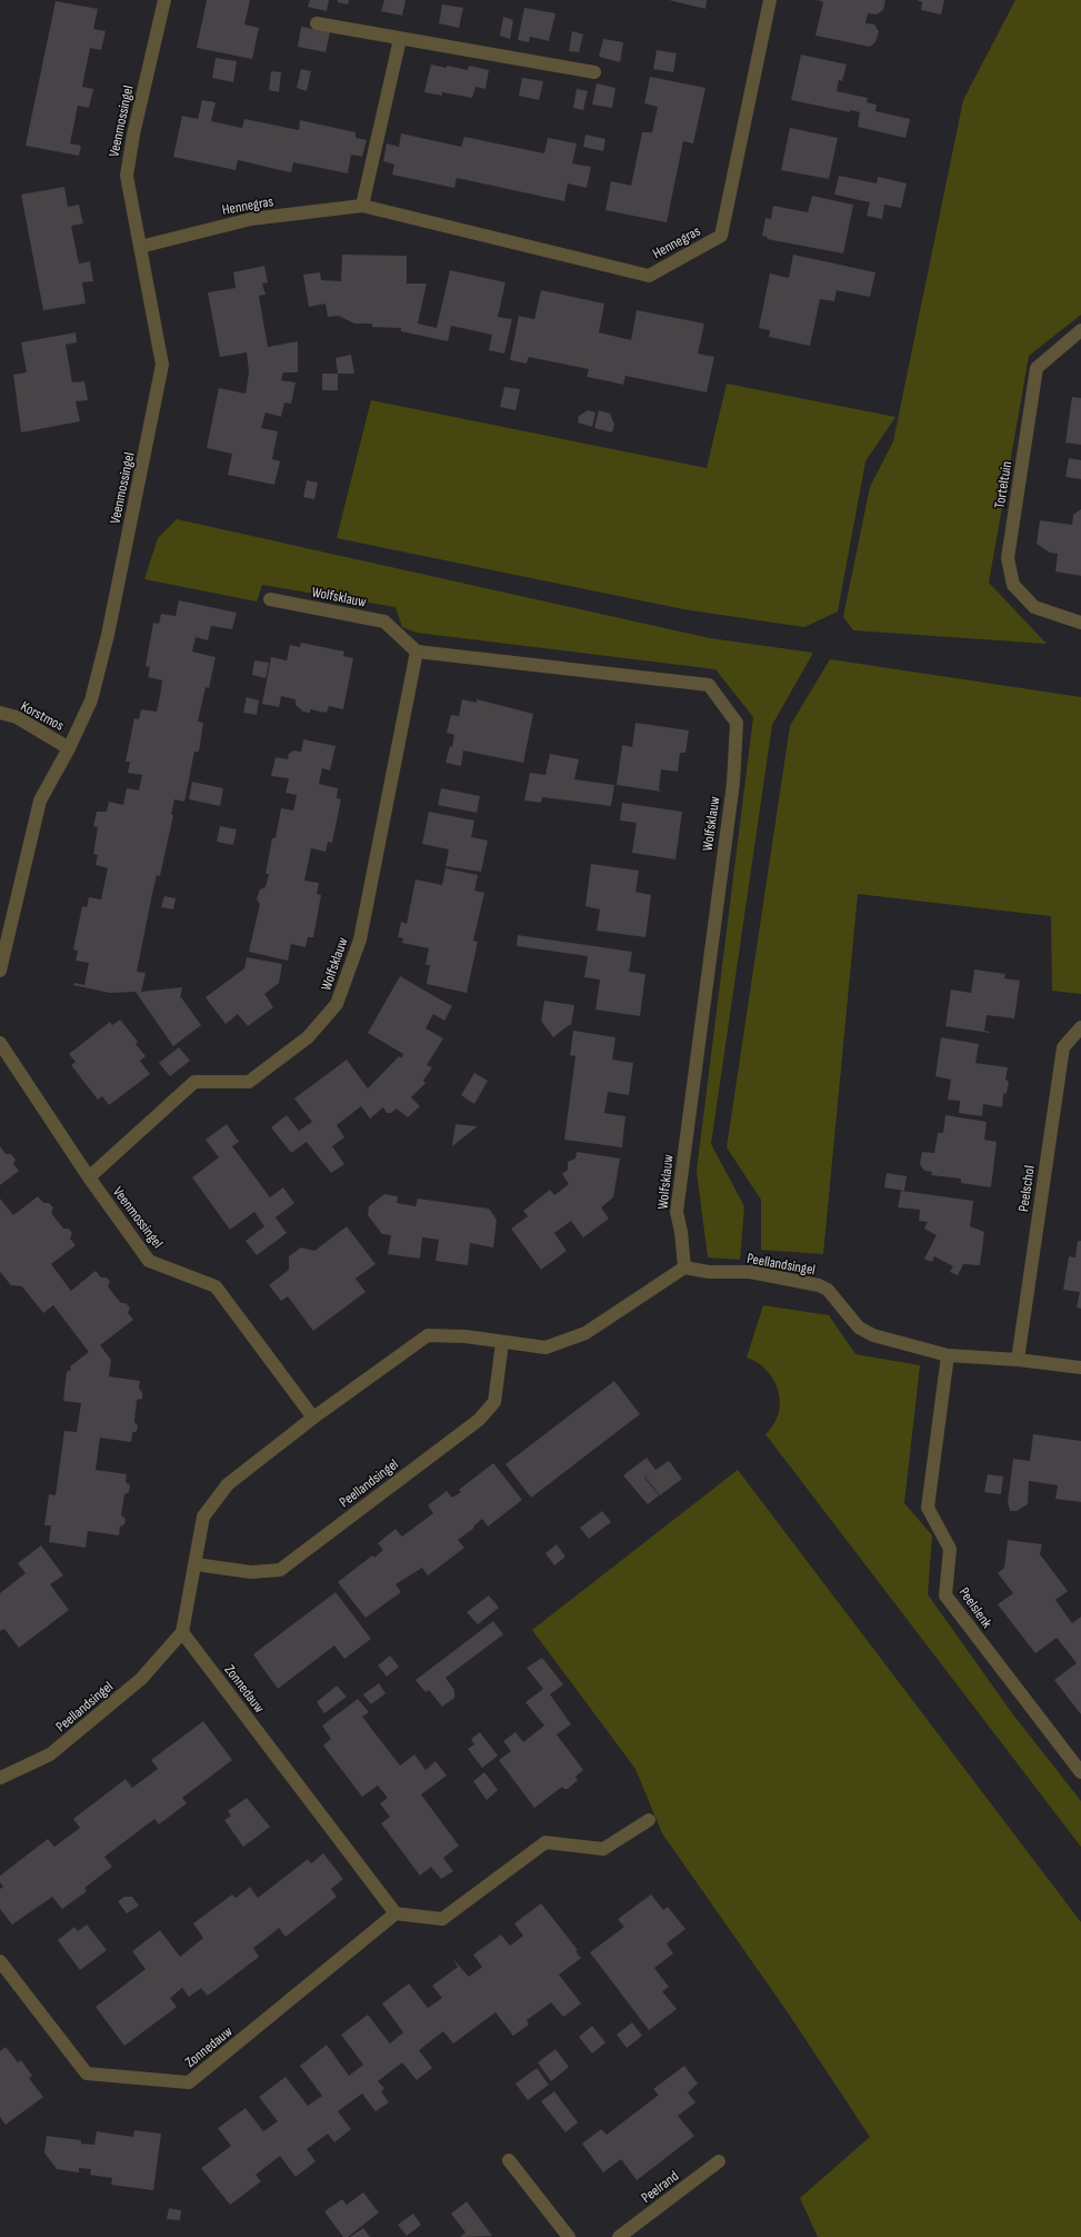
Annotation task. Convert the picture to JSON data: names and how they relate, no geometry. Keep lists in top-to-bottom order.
{
  "streets": {
    "street": [
      "Veenmossingel",
      "Hennegras",
      "Torteltuin",
      "Wolfsklauw",
      "Korstmos",
      "Peelschol",
      "Peellandsingel",
      "Peelslenk",
      "Zonnedauw",
      "Peelrand"
    ]
  },
  "crossings": [
    ["Veenmossingel", "Hennegras"],
    ["Veenmossingel", "Wolfsklauw"],
    ["Veenmossingel", "Korstmos"],
    ["Wolfsklauw", "Peellandsingel"],
    ["Peelschol", "Peellandsingel"],
    ["Peellandsingel", "Peelslenk"],
    ["Peellandsingel", "Zonnedauw"]
  ]
}
